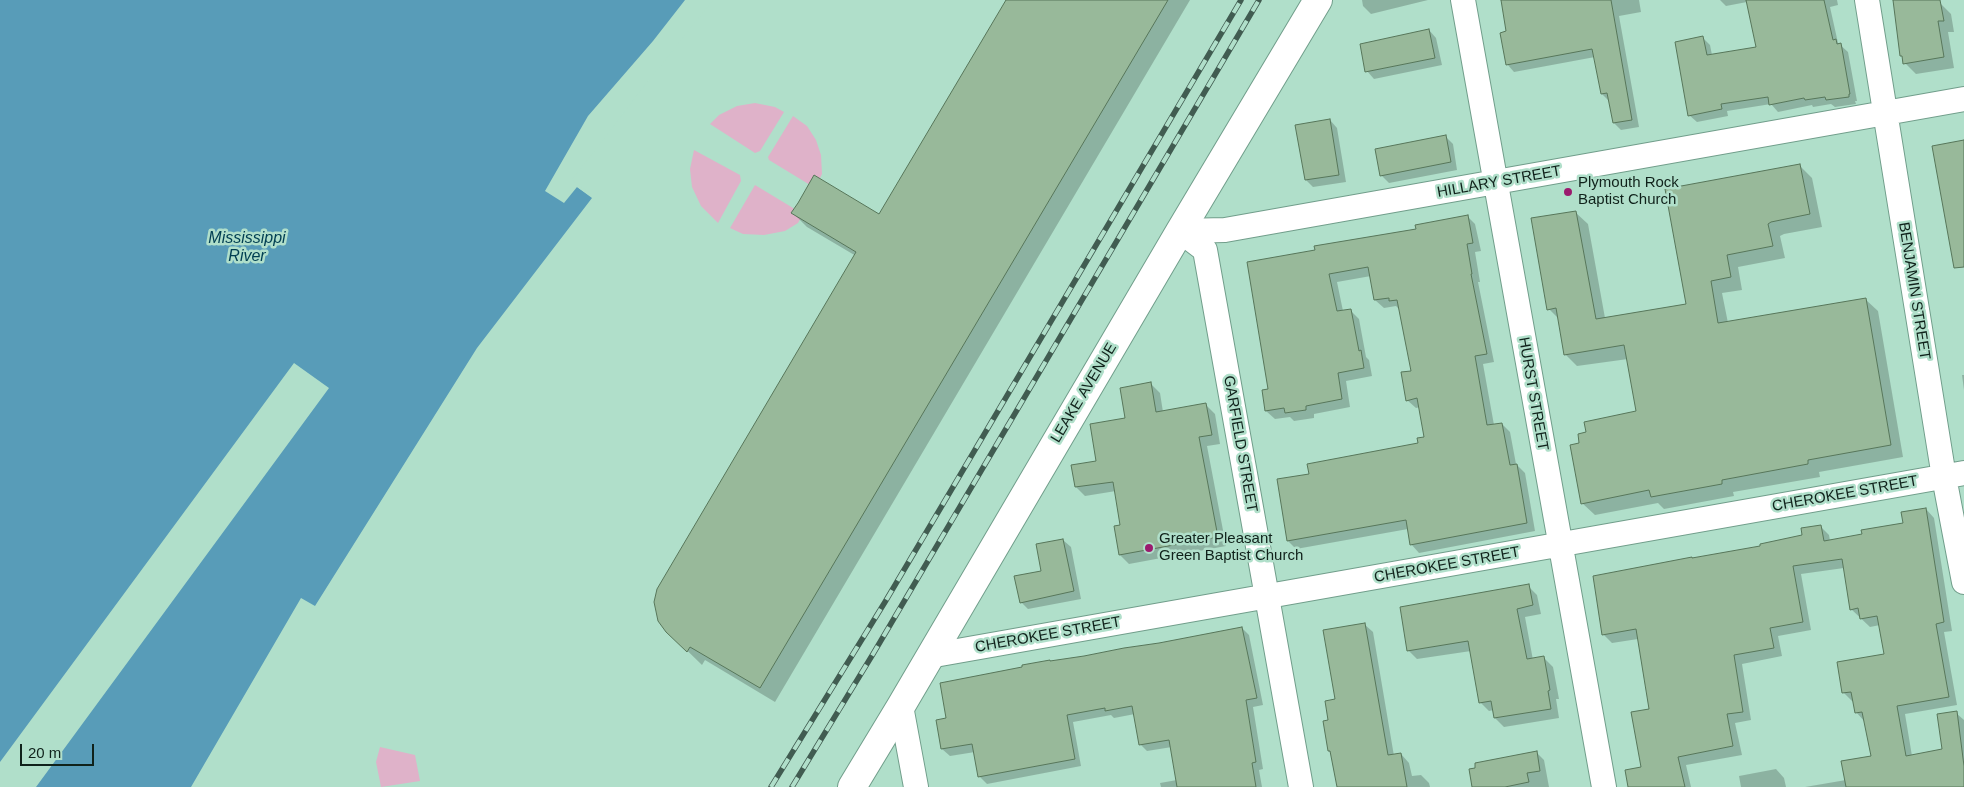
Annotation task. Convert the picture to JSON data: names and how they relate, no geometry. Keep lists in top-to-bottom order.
{
  "streets": {
    "street": [
      "HILLARY STREET",
      "BENJAMIN STREET",
      "LEAKE AVENUE",
      "HURST STREET",
      "GARFIELD STREET",
      "CHEROKEE STREET"
    ]
  },
  "crossings": [
    ["HILLARY STREET", "BENJAMIN STREET"],
    ["HILLARY STREET", "LEAKE AVENUE"],
    ["HILLARY STREET", "HURST STREET"],
    ["HILLARY STREET", "GARFIELD STREET"],
    ["BENJAMIN STREET", "CHEROKEE STREET"],
    ["LEAKE AVENUE", "GARFIELD STREET"],
    ["LEAKE AVENUE", "CHEROKEE STREET"],
    ["HURST STREET", "CHEROKEE STREET"],
    ["GARFIELD STREET", "CHEROKEE STREET"]
  ],
  "water": ["Mississippi River"],
  "places": ["Plymouth Rock Baptist Church", "Greater Pleasant Green Baptist Church"],
  "scale_bar": "20 m"
}
